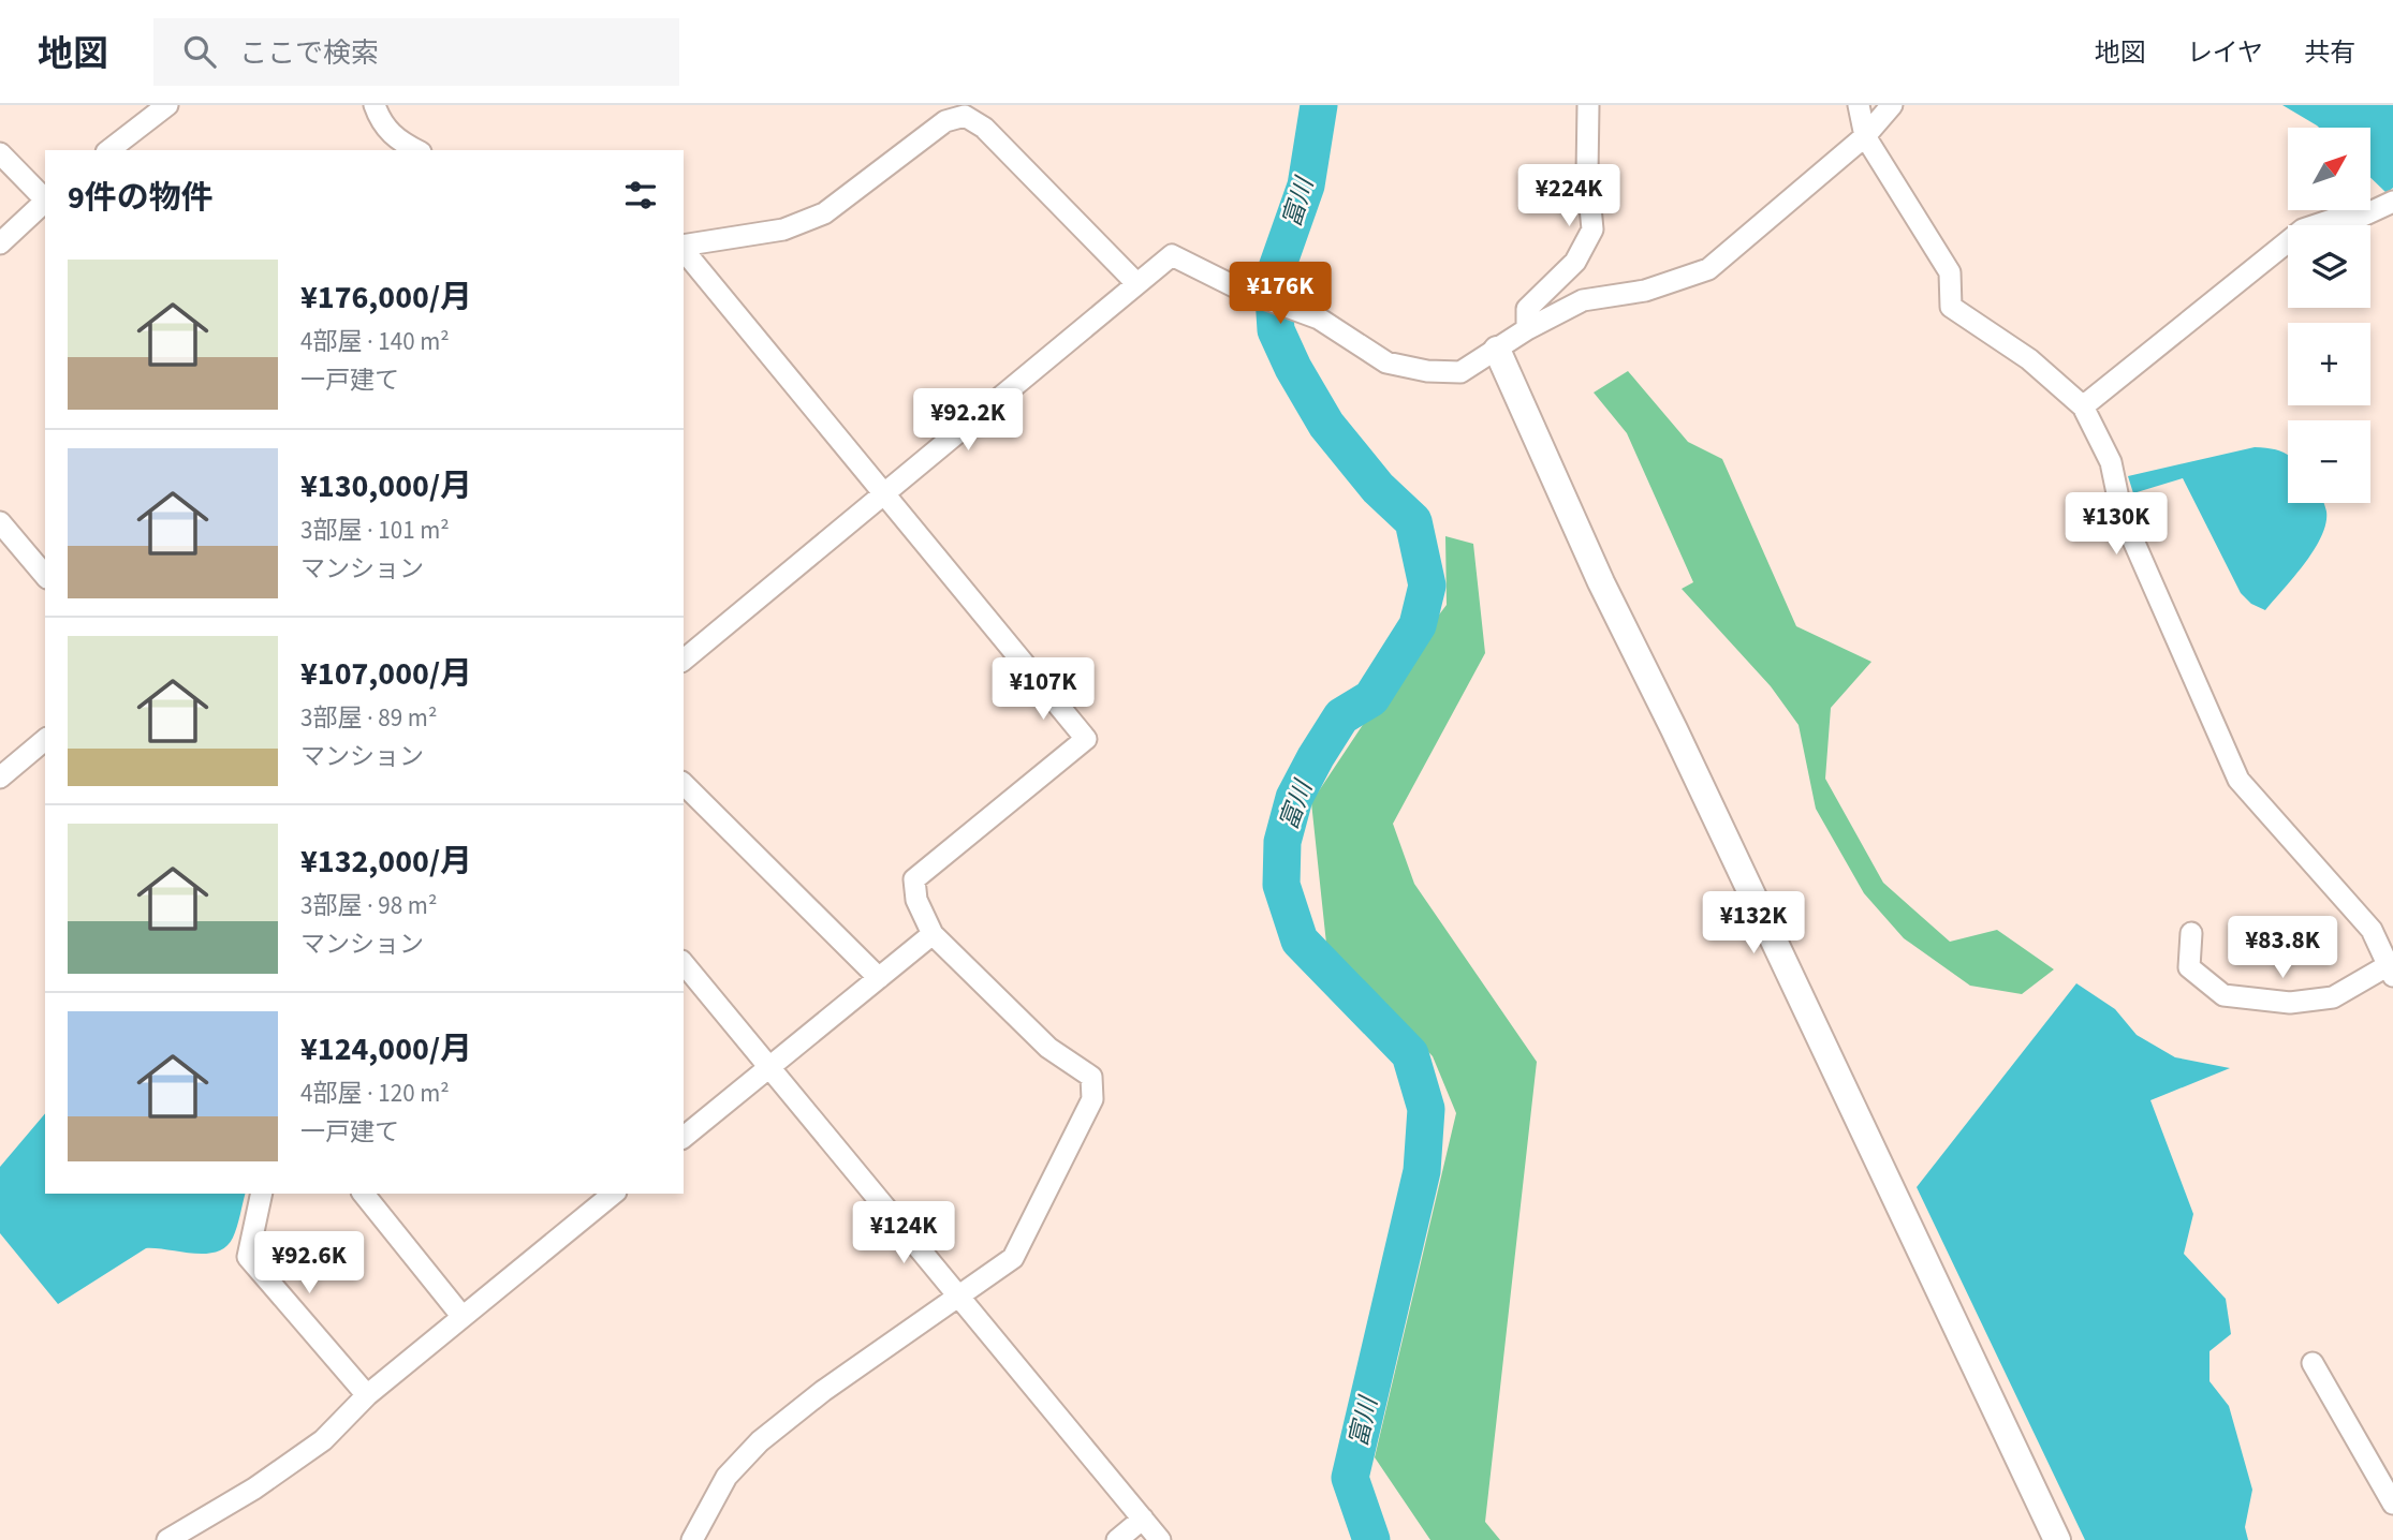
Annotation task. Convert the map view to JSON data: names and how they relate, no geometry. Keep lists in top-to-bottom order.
{
  "water": ["富川"],
  "north": "top right",
  "page": {
    "header": "地図",
    "search": "ここで検索",
    "nav": ["地図", "レイヤ", "共有"],
    "map_buttons": ["+", "−"],
    "heading": "9件の物件",
    "price": [
      "¥224K",
      "¥176K",
      "¥92.2K",
      "¥130K",
      "¥107K",
      "¥132K",
      "¥83.8K",
      "¥124K",
      "¥92.6K"
    ],
    "list": [
      {
        "name": "¥176,000/月",
        "note": "4部屋 · 140 m² · 一戸建て"
      },
      {
        "name": "¥130,000/月",
        "note": "3部屋 · 101 m² · マンション"
      },
      {
        "name": "¥107,000/月",
        "note": "3部屋 · 89 m² · マンション"
      },
      {
        "name": "¥132,000/月",
        "note": "3部屋 · 98 m² · マンション"
      },
      {
        "name": "¥124,000/月",
        "note": "4部屋 · 120 m² · 一戸建て"
      }
    ]
  }
}
